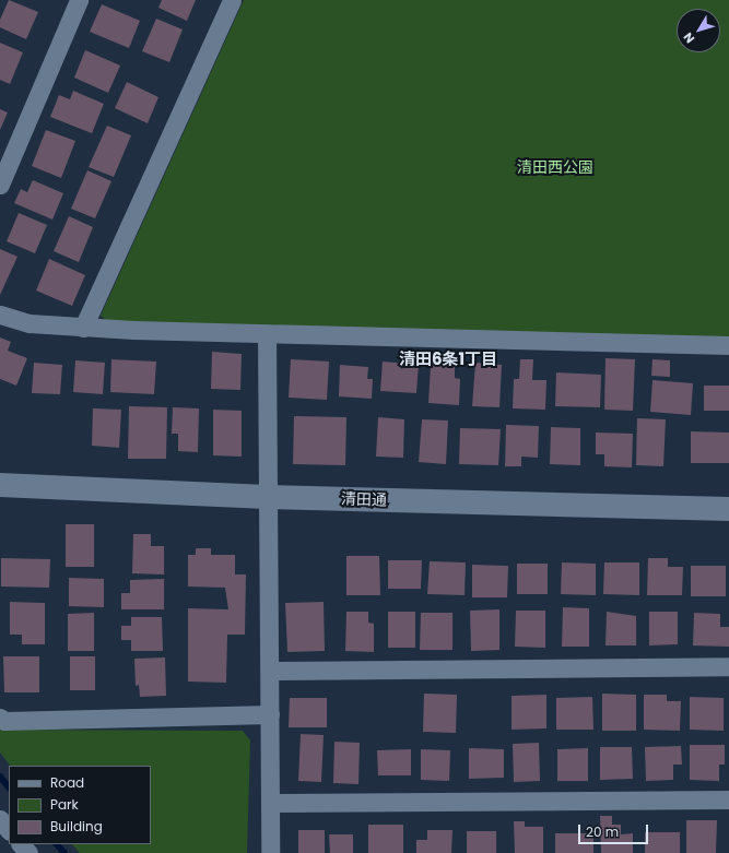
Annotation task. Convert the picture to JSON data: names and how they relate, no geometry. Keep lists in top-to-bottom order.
{
  "streets": {
    "street": ["清田通"]
  },
  "districts": ["清田6条1丁目"],
  "parks": ["清田西公園"],
  "legend": ["Road", "Park", "Building"],
  "scale_bar": "20 m",
  "north": "bottom left"
}
